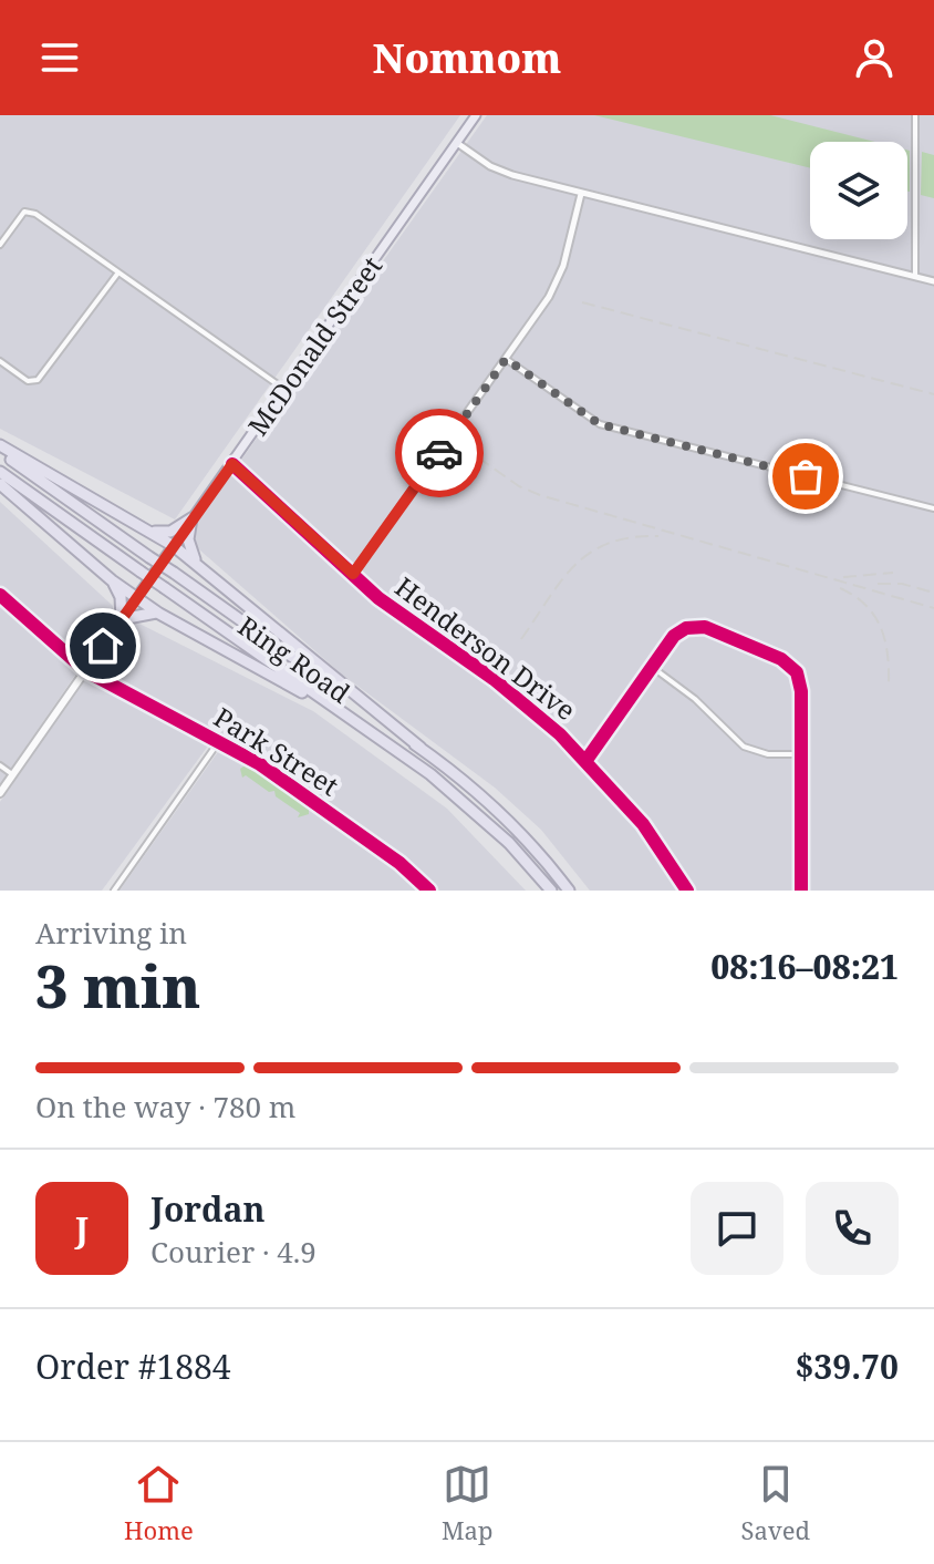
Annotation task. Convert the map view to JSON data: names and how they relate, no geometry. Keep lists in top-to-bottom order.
{
  "streets": {
    "highway": ["Ring Road"],
    "main road": ["McDonald Street"],
    "street": ["Henderson Drive", "Park Street"]
  },
  "crossings": [
    ["McDonald Street", "Henderson Drive"],
    ["McDonald Street", "Park Street"]
  ],
  "page": {
    "header": "Nomnom",
    "heading": ["3 min", "Arriving in", "08:16–08:21"],
    "panel": [
      "Jordan",
      "Courier · 4.9",
      "Order #1884",
      "$39.70"
    ],
    "bar": "On the way · 780 m",
    "round": "J",
    "tabs": ["Home", "Map", "Saved"]
  }
}
